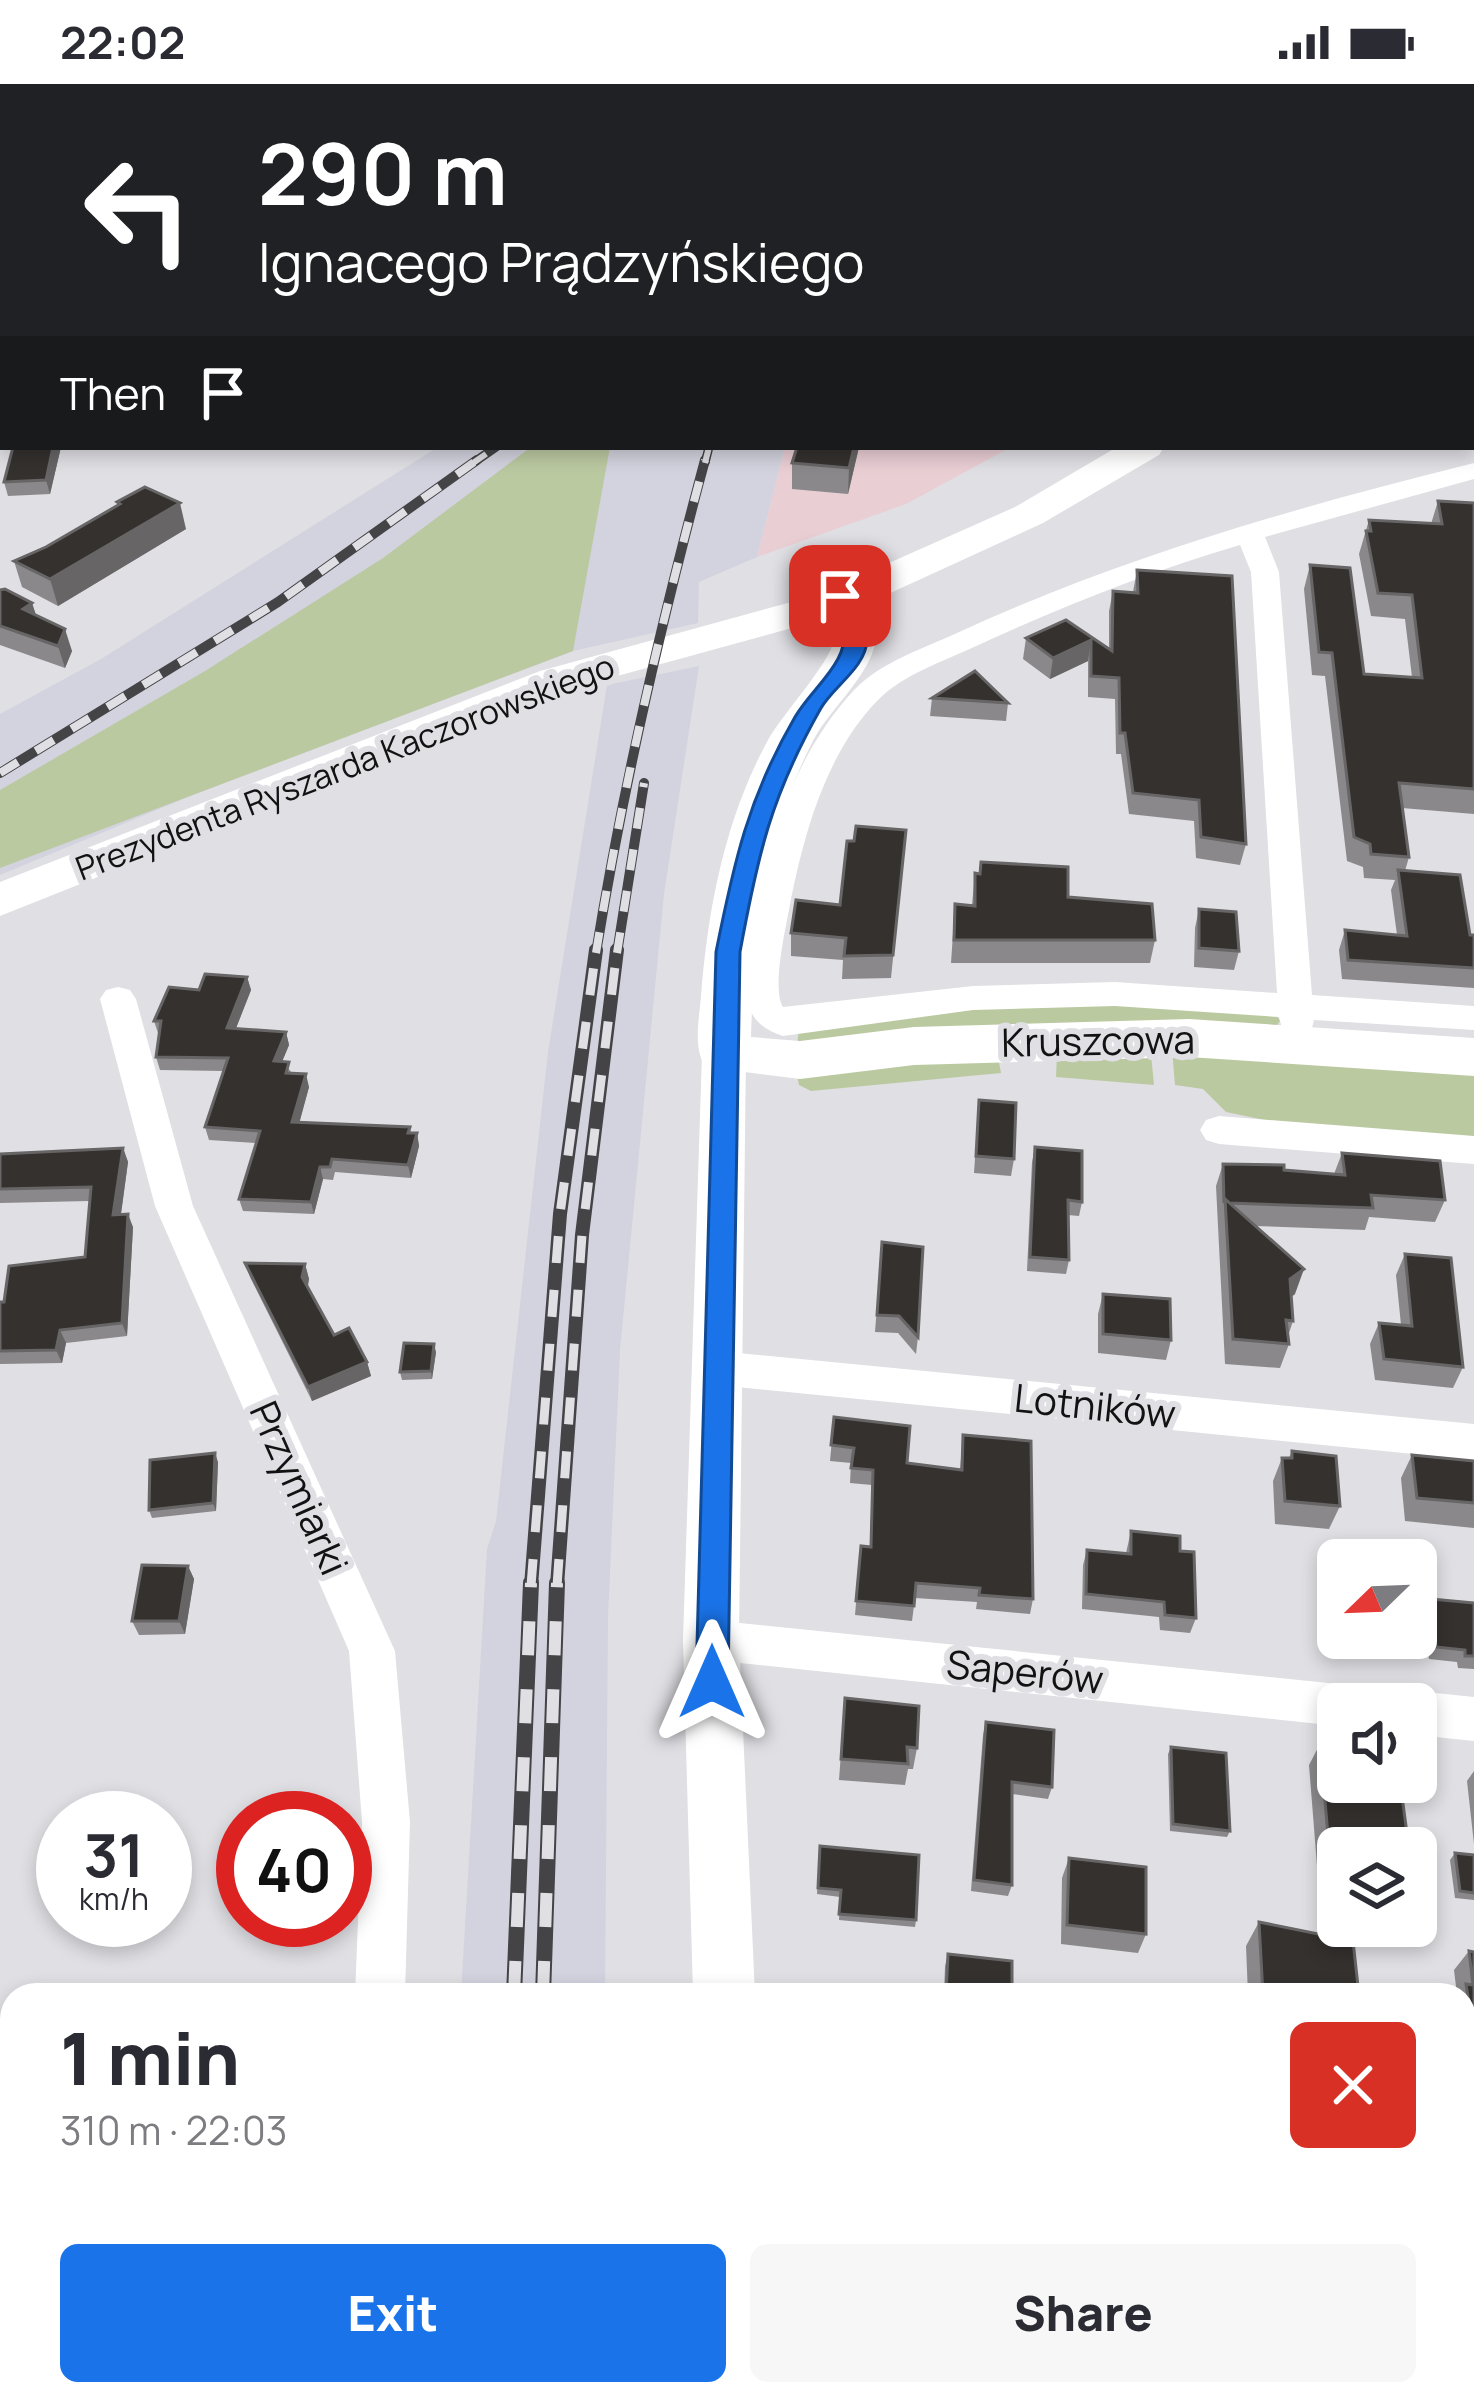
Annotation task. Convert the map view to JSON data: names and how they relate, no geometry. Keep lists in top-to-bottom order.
{
  "streets": {
    "main road": ["Prezydenta Ryszarda Kaczorowskiego", "Kruszcowa"],
    "street": ["Lotników", "Przymiarki", "Saperów"]
  },
  "north": "bottom left",
  "page": {
    "status": "22:02",
    "turn": ["290 m", "Ignacego Prądzyńskiego"],
    "then": "Then",
    "speed": "31 km/h",
    "limit": "40",
    "heading": ["1 min", "310 m · 22:03"],
    "buttons": ["Exit", "Share"]
  }
}
